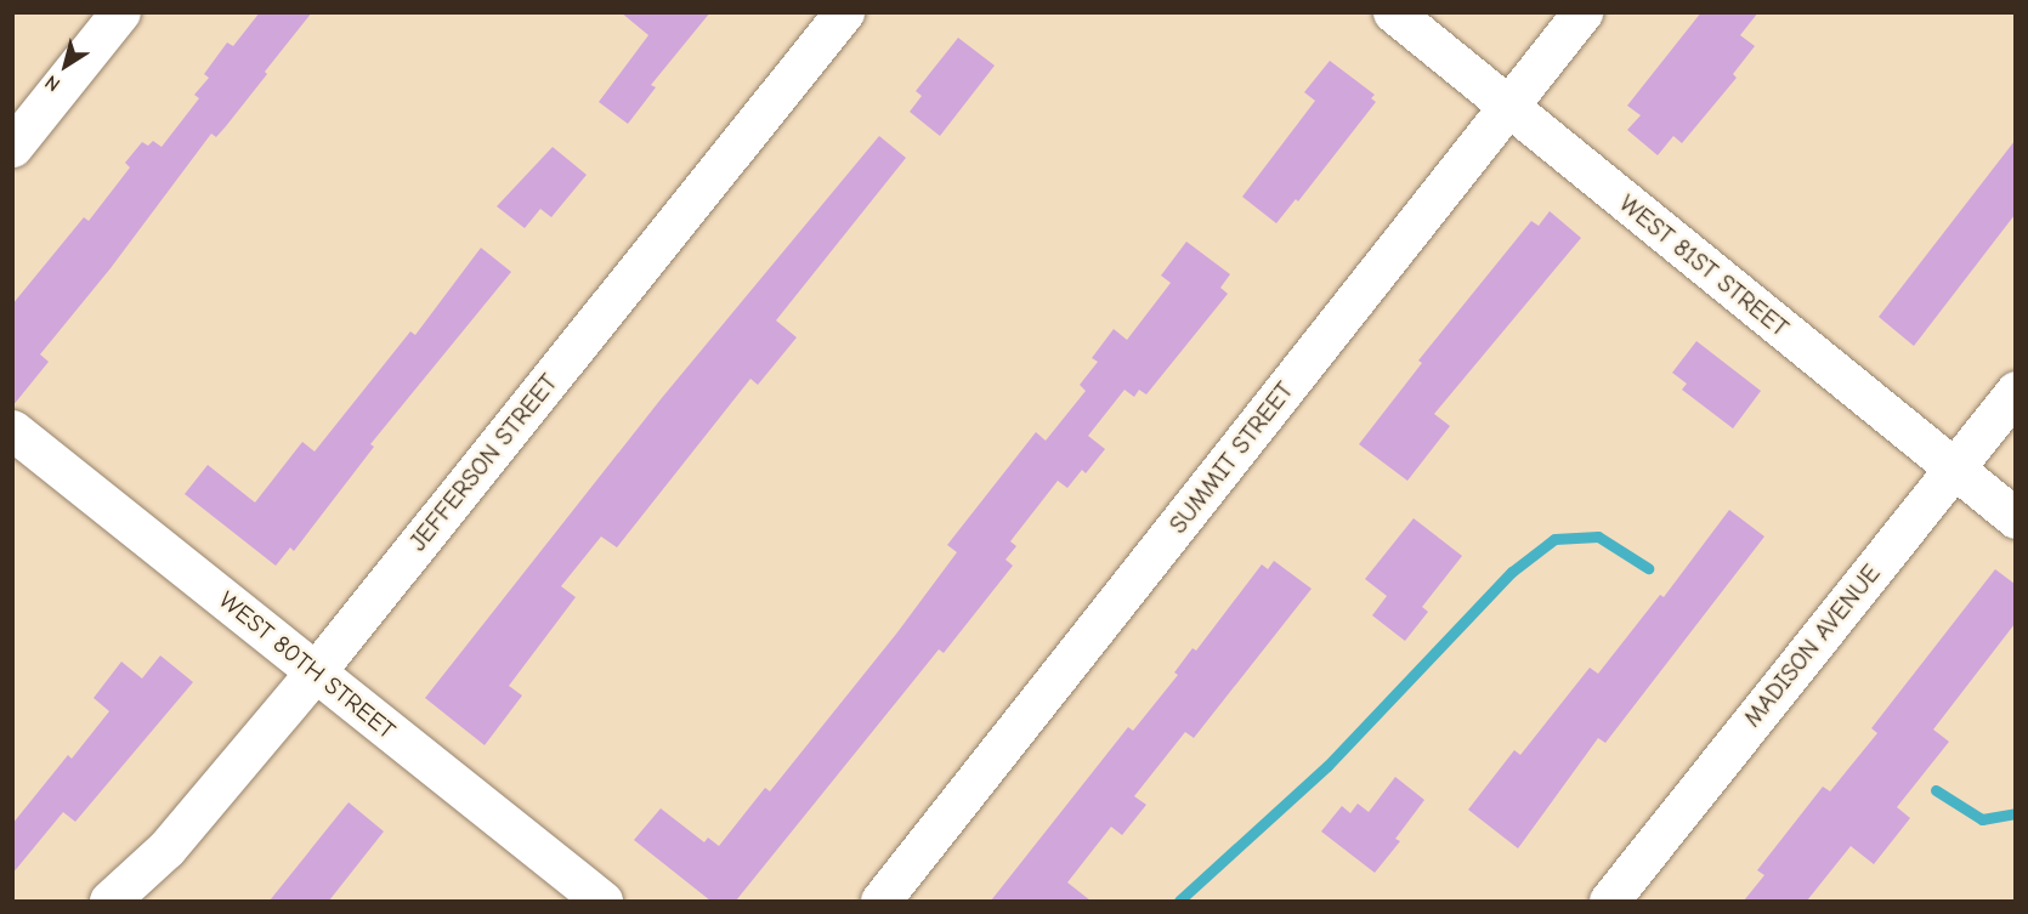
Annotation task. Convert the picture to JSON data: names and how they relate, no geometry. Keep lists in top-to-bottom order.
{
  "streets": {
    "street": [
      "WEST 81ST STREET",
      "SUMMIT STREET",
      "JEFFERSON STREET",
      "MADISON AVENUE",
      "WEST 80TH STREET"
    ]
  },
  "crossings": [
    ["WEST 81ST STREET", "SUMMIT STREET"],
    ["WEST 81ST STREET", "MADISON AVENUE"],
    ["JEFFERSON STREET", "WEST 80TH STREET"]
  ],
  "north": "bottom left"
}
